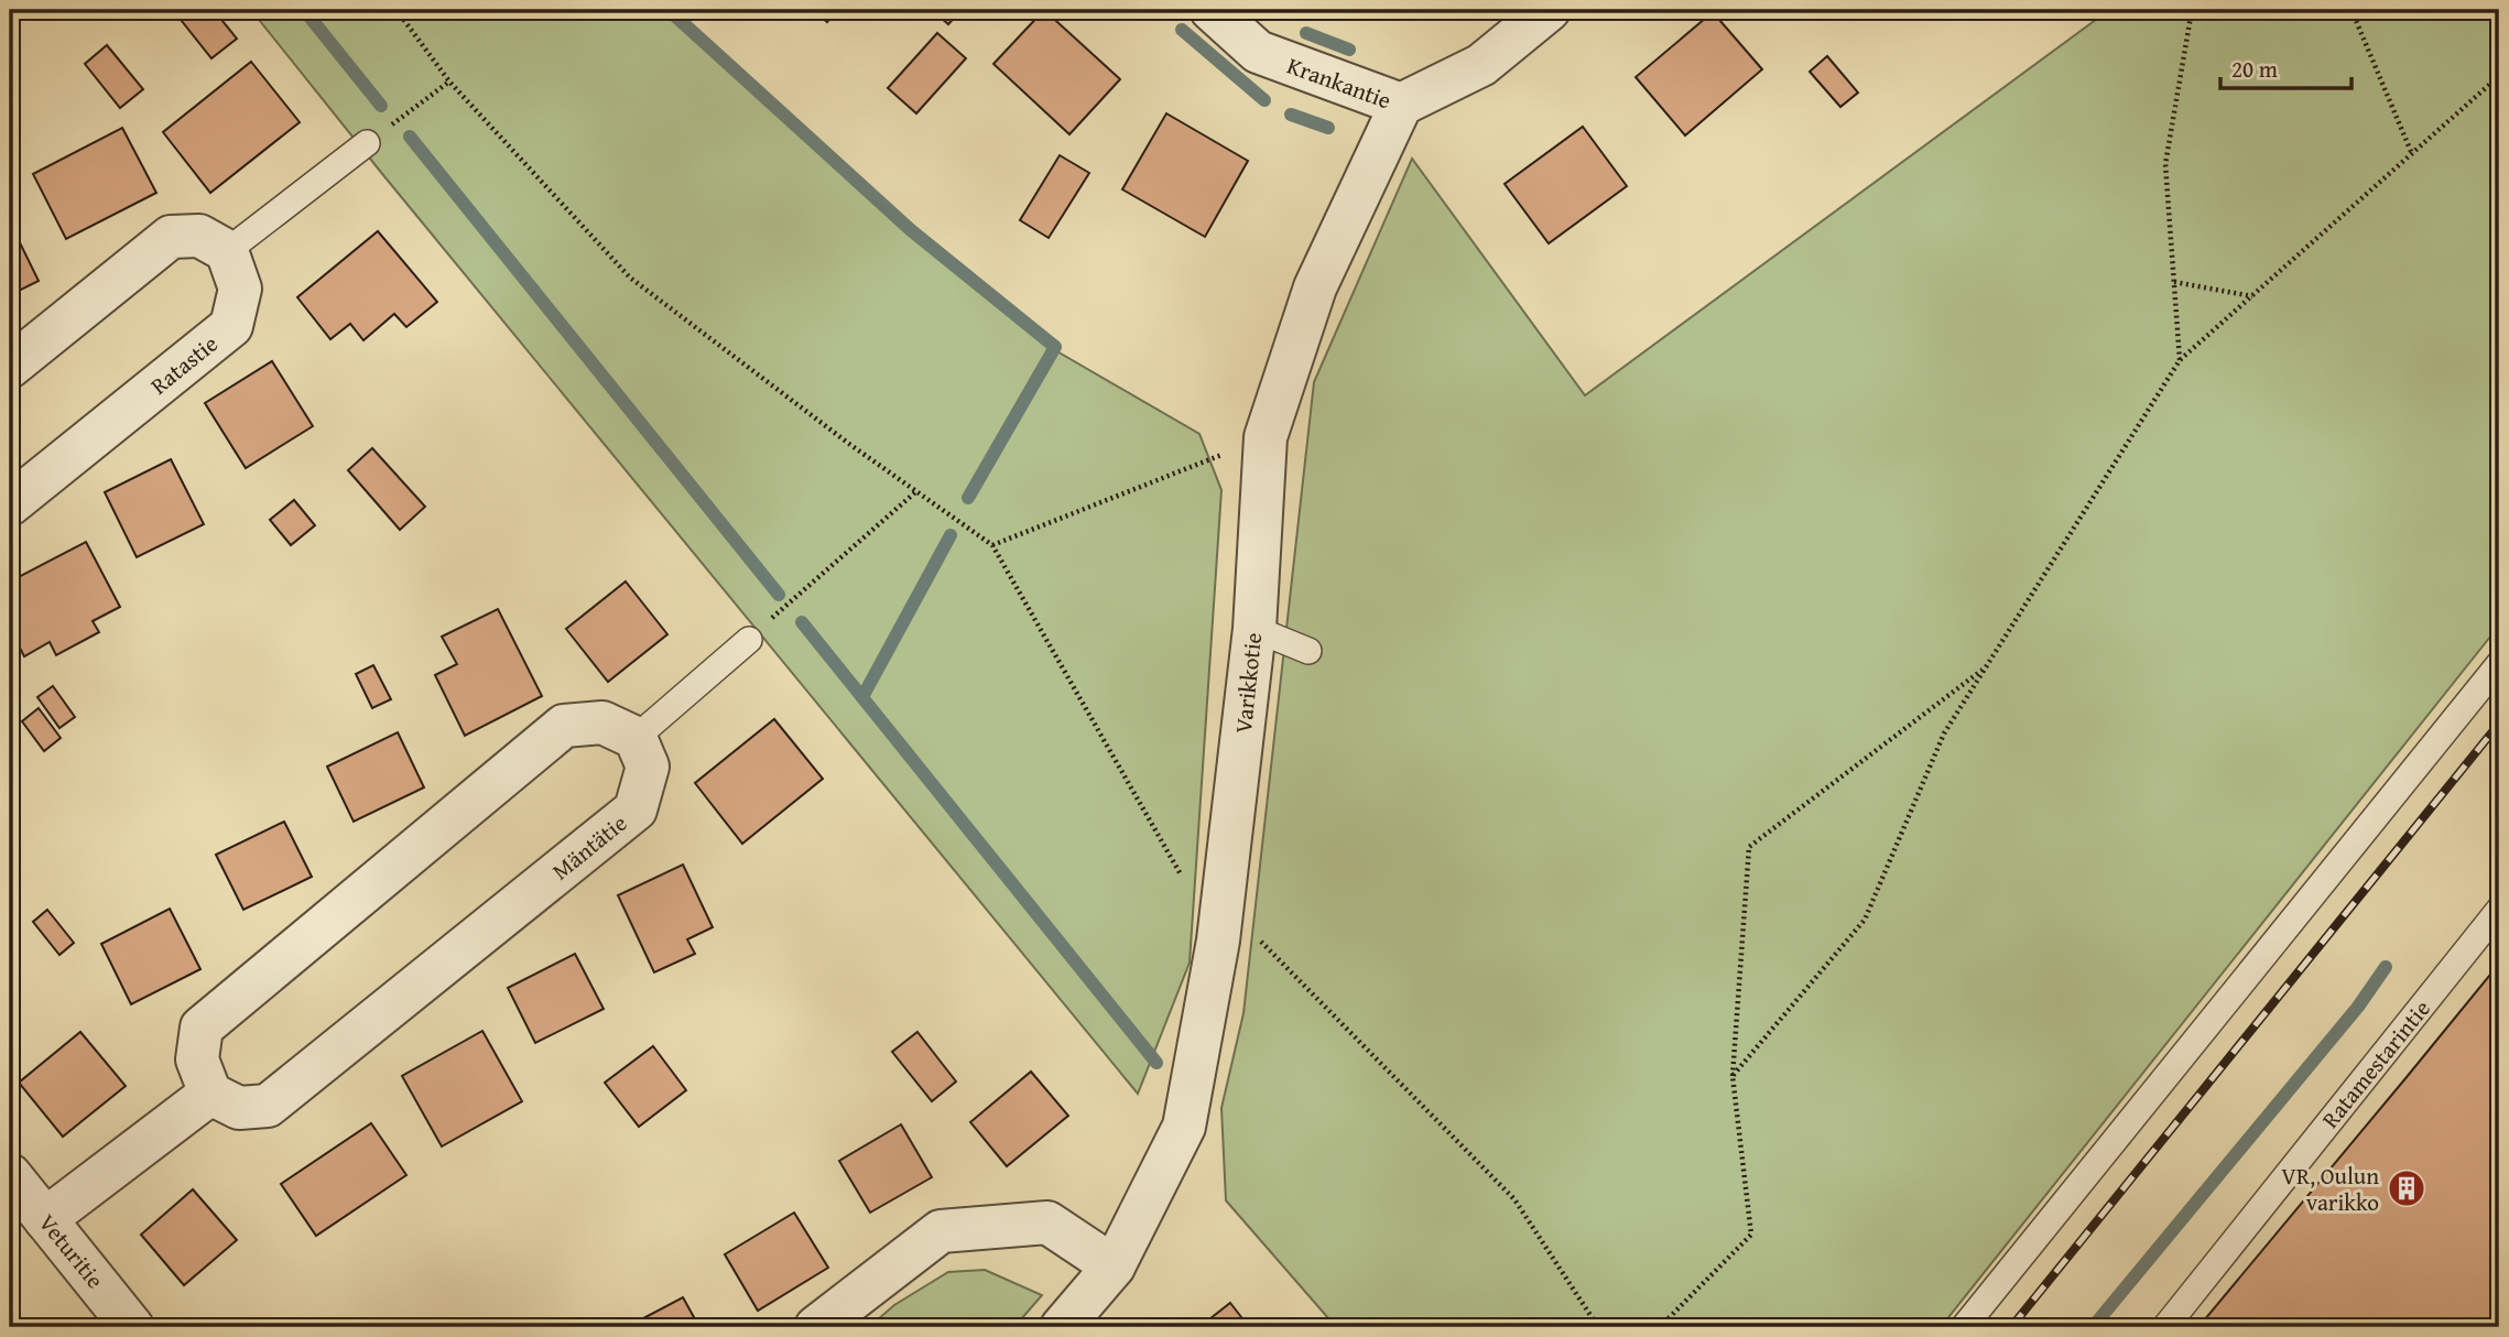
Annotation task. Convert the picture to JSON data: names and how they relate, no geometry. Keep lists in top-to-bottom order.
{
  "streets": {
    "street": [
      "Krankantie",
      "Ratastie",
      "Varikkotie",
      "Mäntätie",
      "Veturitie"
    ],
    "lane": ["Ratamestarintie"]
  },
  "crossings": [
    ["Krankantie", "Varikkotie"]
  ],
  "places": {
    "building": ["VR, Oulun varikko"]
  },
  "scale_bar": "20 m"
}
